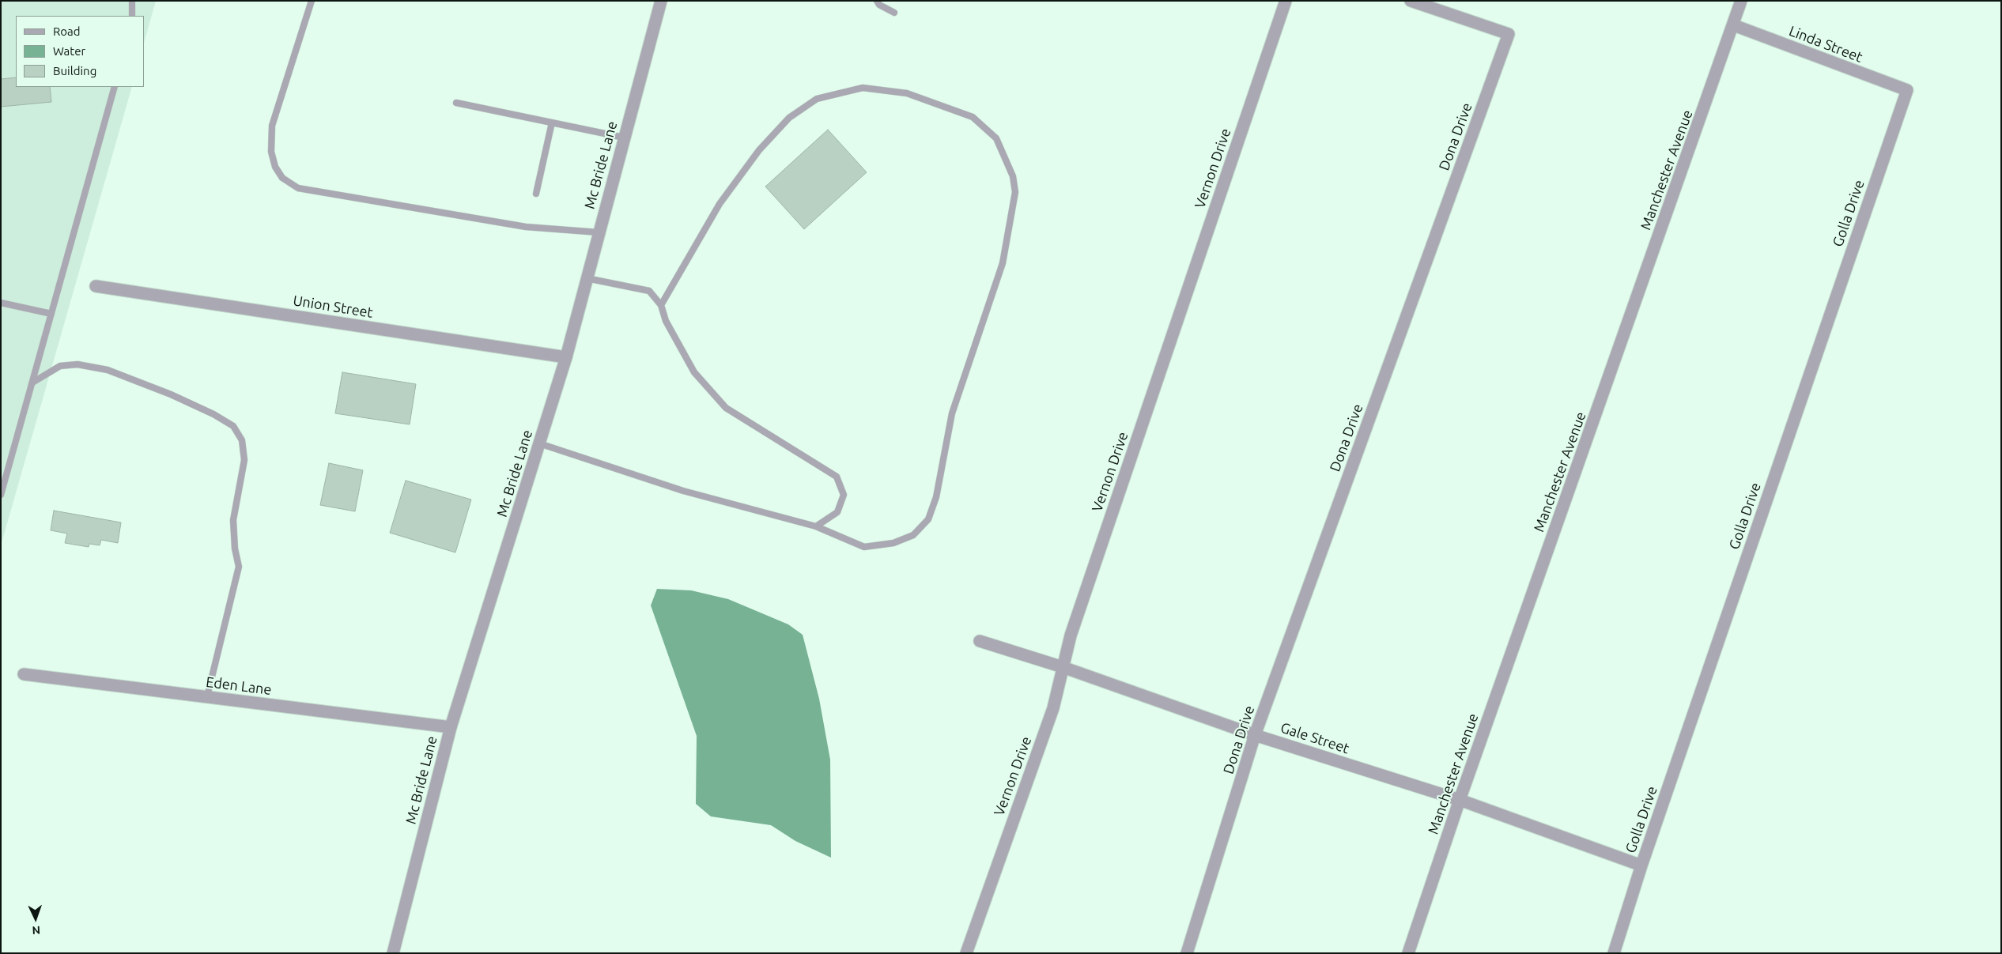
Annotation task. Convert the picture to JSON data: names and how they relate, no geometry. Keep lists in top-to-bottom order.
{
  "streets": {
    "street": [
      "Linda Street",
      "Dona Drive",
      "Mc Bride Lane",
      "Vernon Drive",
      "Manchester Avenue",
      "Golla Drive",
      "Union Street",
      "Eden Lane",
      "Gale Street"
    ]
  },
  "crossings": [
    ["Linda Street", "Manchester Avenue"],
    ["Linda Street", "Golla Drive"],
    ["Dona Drive", "Gale Street"],
    ["Mc Bride Lane", "Union Street"],
    ["Mc Bride Lane", "Eden Lane"],
    ["Vernon Drive", "Gale Street"],
    ["Manchester Avenue", "Gale Street"],
    ["Golla Drive", "Gale Street"]
  ],
  "legend": ["Road", "Water", "Building"],
  "north": "bottom"
}
